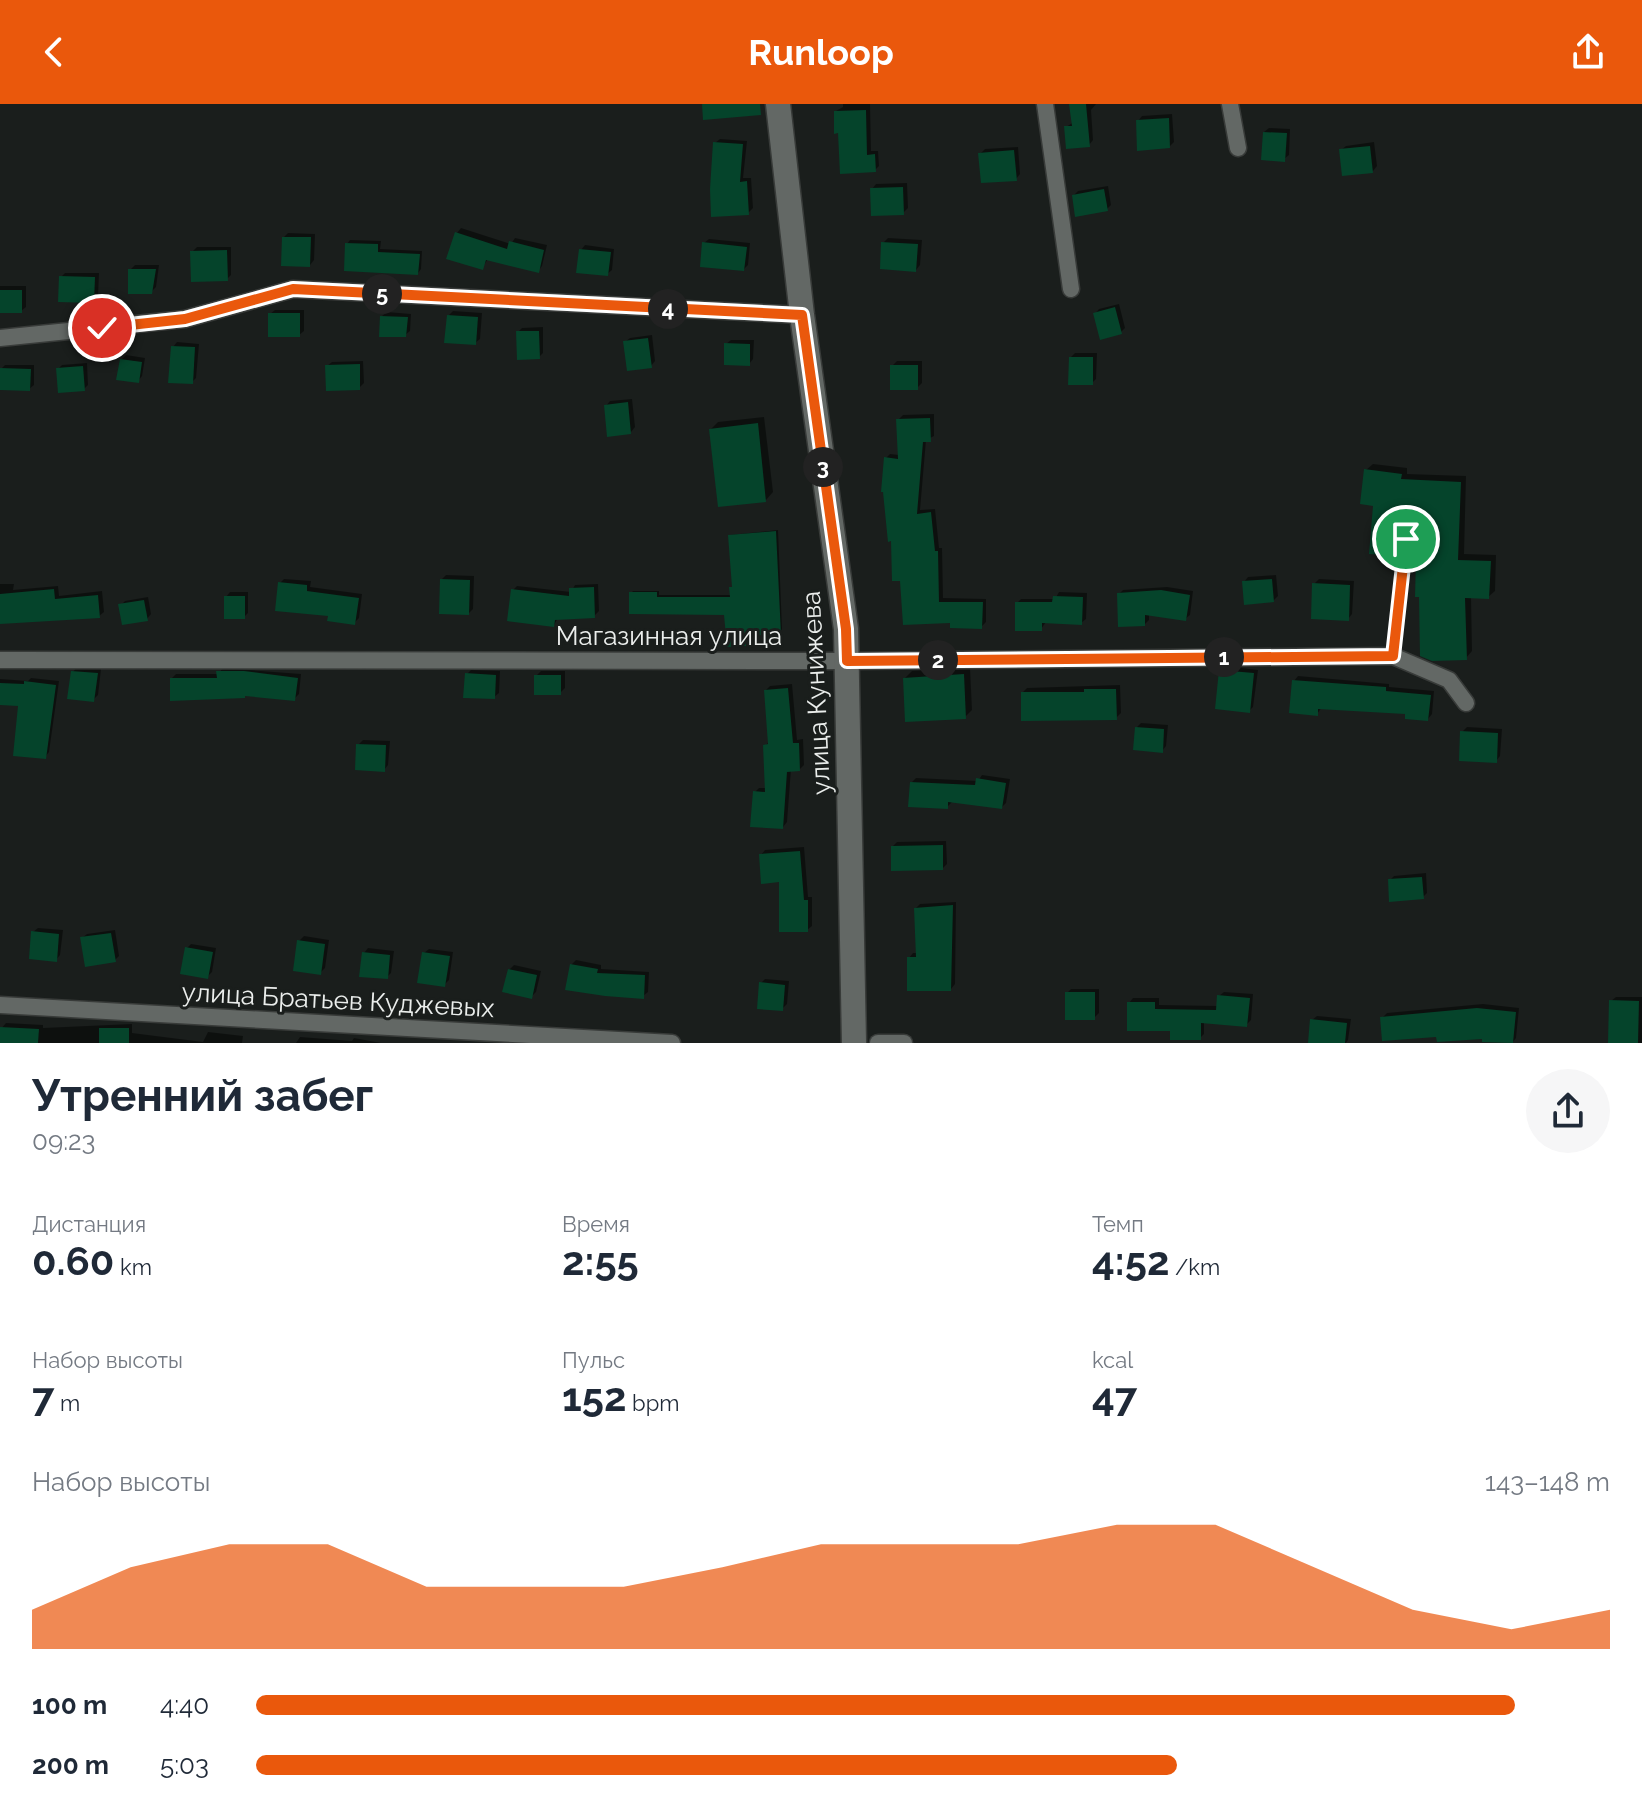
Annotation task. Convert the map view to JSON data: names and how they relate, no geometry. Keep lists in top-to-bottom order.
{
  "streets": {
    "street": ["Магазинная улица", "улица Кунижева", "улица Братьев Куджевых"]
  },
  "crossings": [
    ["Магазинная улица", "улица Кунижева"]
  ],
  "page": {
    "header": "Runloop",
    "pins": [
      "5",
      "4",
      "3",
      "1",
      "2"
    ],
    "heading": ["Утренний забег", "09:23"],
    "stats": [
      ["Дистанция", "0.60 km"],
      ["Время", "2:55"],
      ["Темп", "4:52 /km"],
      ["Набор высоты", "7 m"],
      ["Пульс", "152 bpm"],
      ["kcal", "47"]
    ],
    "chart": ["Набор высоты", "143–148 m"],
    "list": [
      {
        "name": "100 m",
        "note": "4:40"
      },
      {
        "name": "200 m",
        "note": "5:03"
      }
    ]
  }
}
